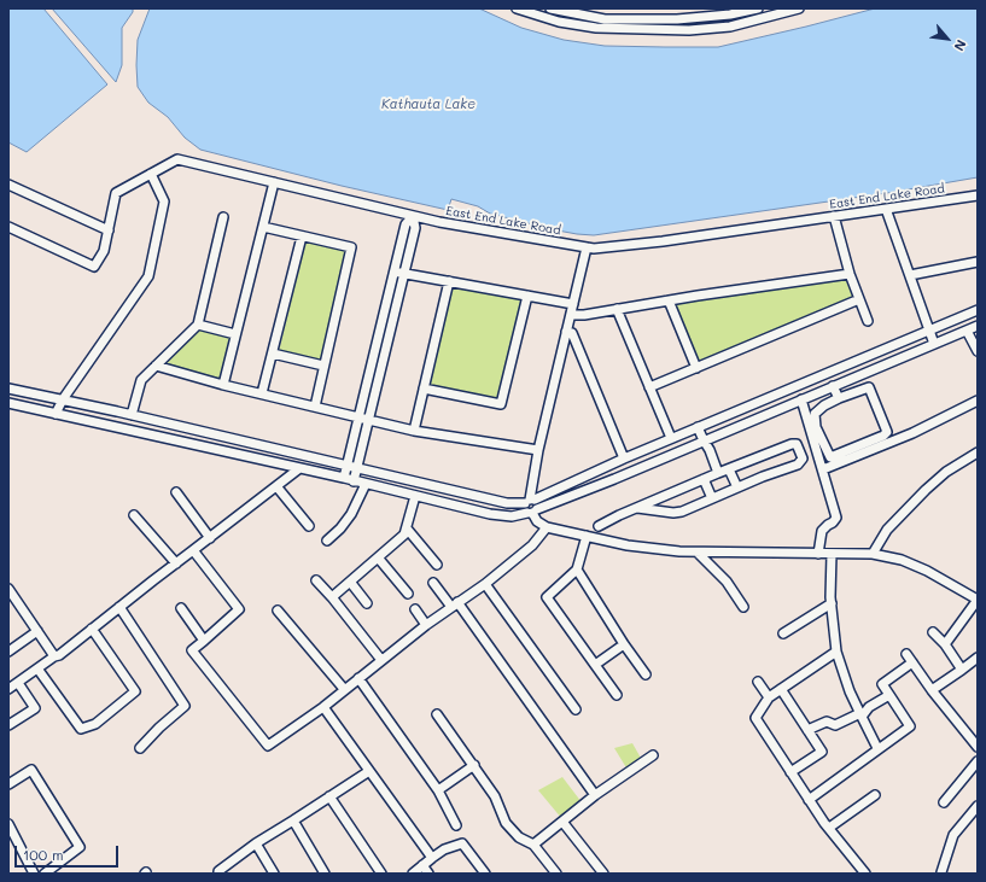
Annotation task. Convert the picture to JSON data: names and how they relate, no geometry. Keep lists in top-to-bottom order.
{
  "streets": {
    "street": ["East End Lake Road"]
  },
  "water": ["Kathauta Lake"],
  "scale_bar": "100 m",
  "north": "bottom right"
}
